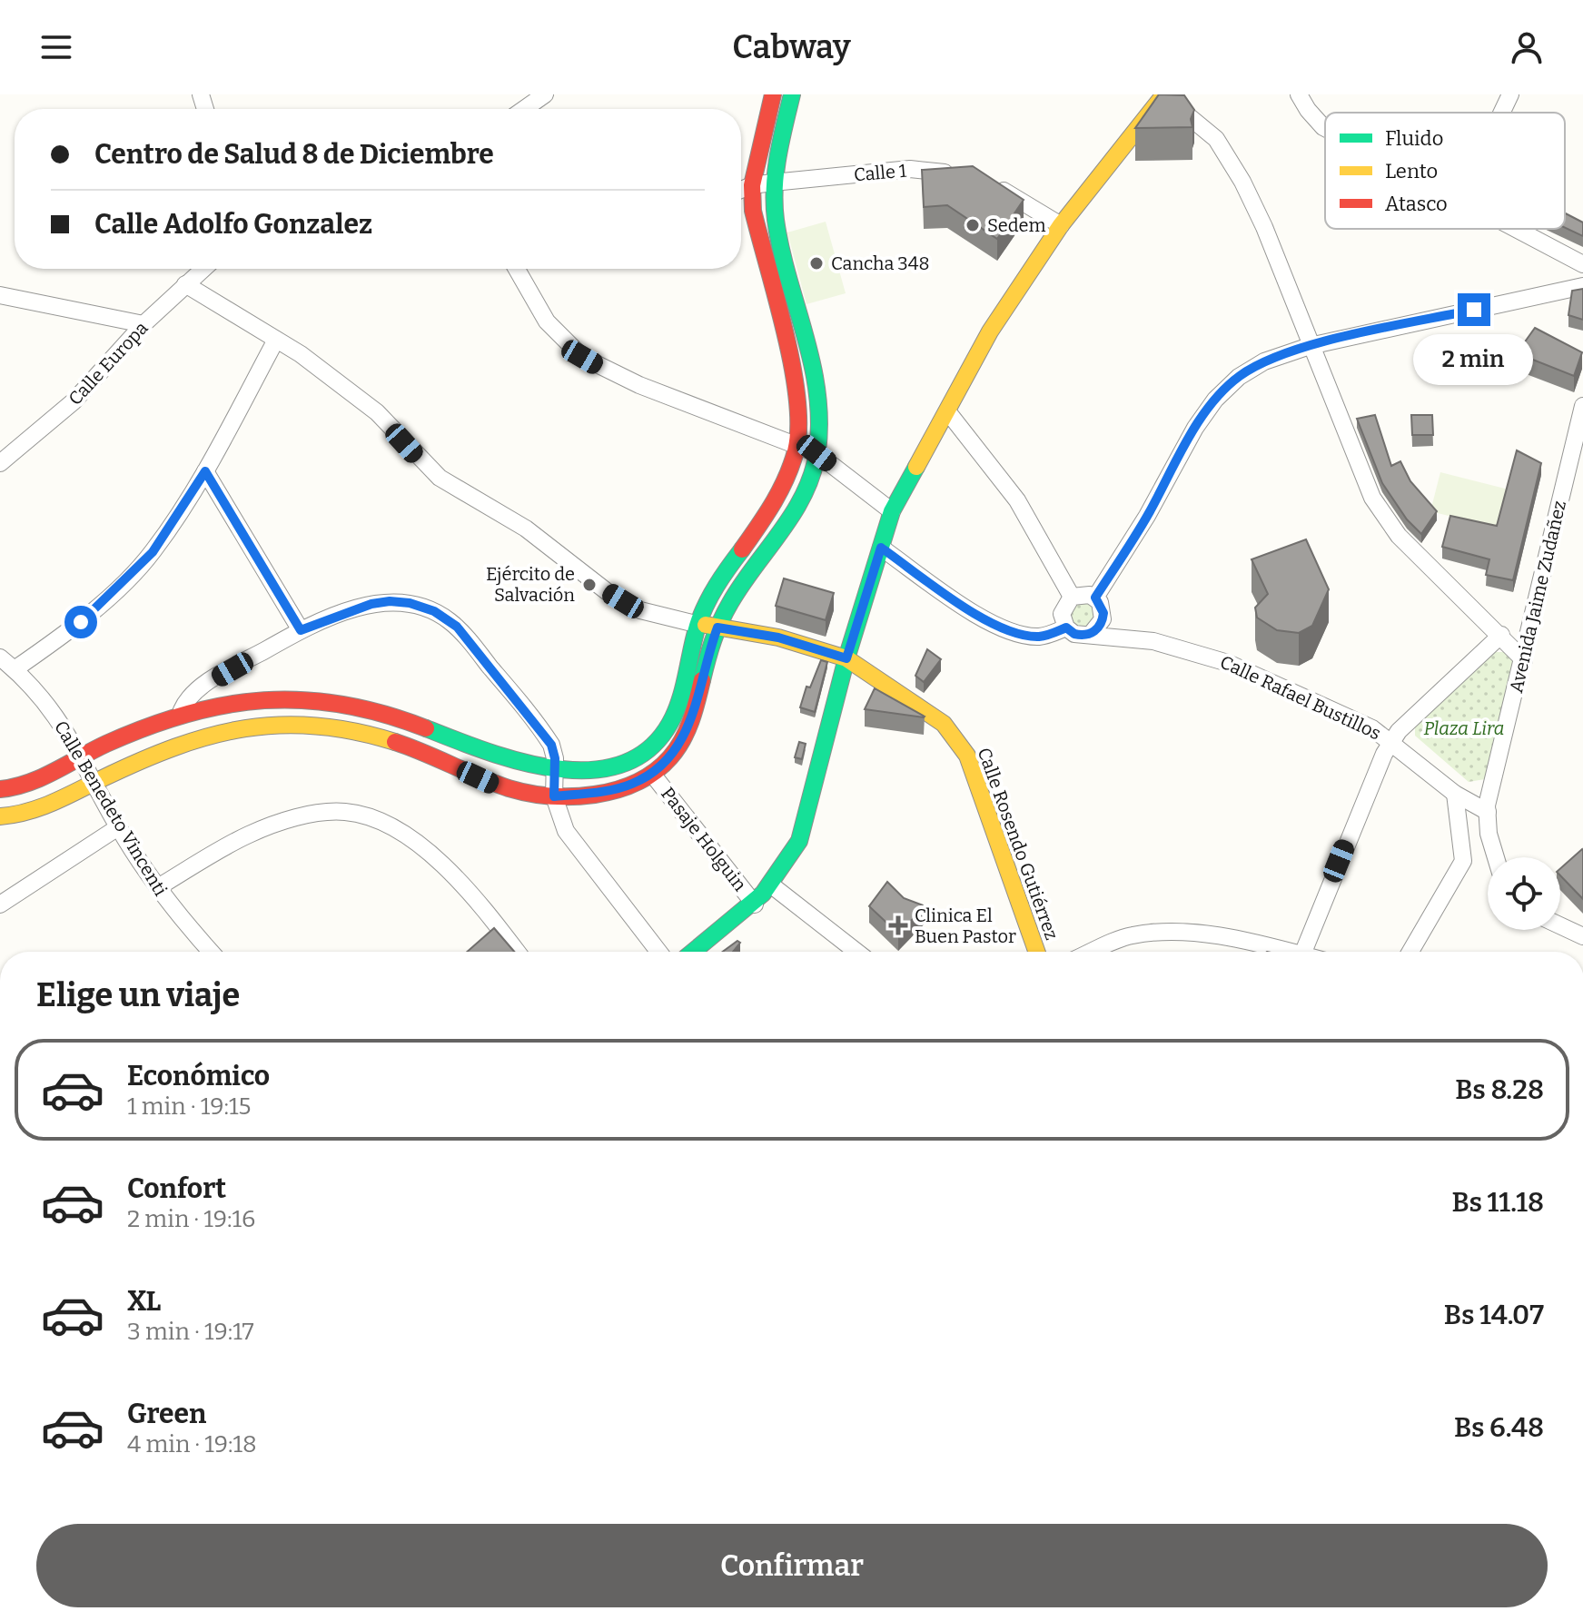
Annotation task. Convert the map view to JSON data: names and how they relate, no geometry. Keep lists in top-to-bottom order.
{
  "streets": {
    "street": [
      "Calle 1",
      "Calle Europa",
      "Avenida Jaime Zudañez",
      "Calle Rafael Bustillos",
      "Calle Benedeto Vincenti",
      "Pasaje Holguin",
      "Calle Rosendo Gutiérrez"
    ]
  },
  "crossings": [
    ["Calle Europa", "Calle Rosendo Gutiérrez"],
    ["Avenida Jaime Zudañez", "Calle Rafael Bustillos"]
  ],
  "parks": ["Plaza Lira"],
  "places": {
    "other": ["Sedem", "Cancha 348", "Ejército de Salvación"],
    "health": ["Clinica El Buen Pastor"]
  },
  "legend": ["Fluido", "Lento", "Atasco"],
  "page": {
    "header": "Cabway",
    "banner": ["Centro de Salud 8 de Diciembre", "Calle Adolfo Gonzalez"],
    "bubble": "2 min",
    "heading": "Elige un viaje",
    "list": [
      {
        "name": "Económico",
        "note": "1 min · 19:15",
        "value": "Bs 8.28"
      },
      {
        "name": "Confort",
        "note": "2 min · 19:16",
        "value": "Bs 11.18"
      },
      {
        "name": "XL",
        "note": "3 min · 19:17",
        "value": "Bs 14.07"
      },
      {
        "name": "Green",
        "note": "4 min · 19:18",
        "value": "Bs 6.48"
      }
    ],
    "buttons": "Confirmar"
  }
}
